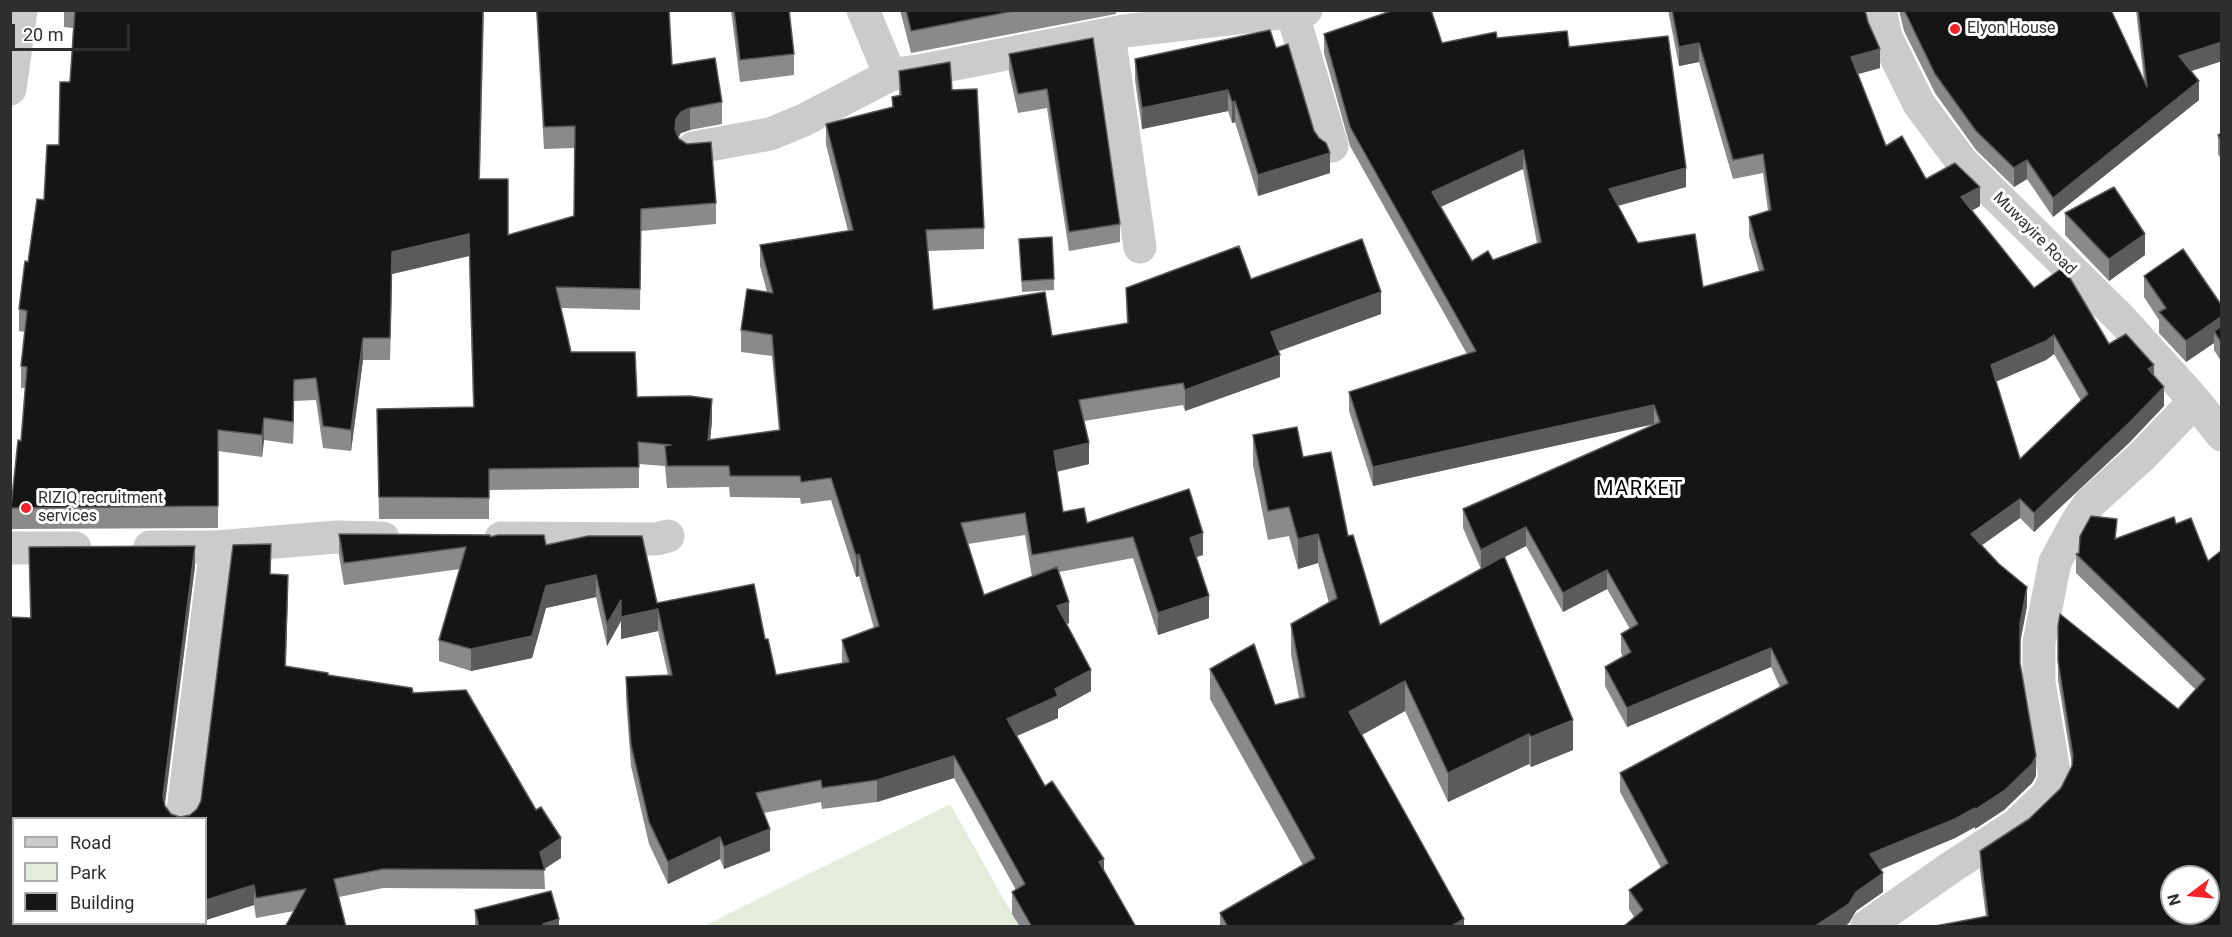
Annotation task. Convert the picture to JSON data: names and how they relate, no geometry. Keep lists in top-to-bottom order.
{
  "streets": {
    "street": ["Muwayire Road"]
  },
  "districts": ["MARKET"],
  "places": ["Elyon House", "RIZIQ recruitment services"],
  "legend": ["Road", "Park", "Building"],
  "scale_bar": "20 m",
  "north": "left"
}
